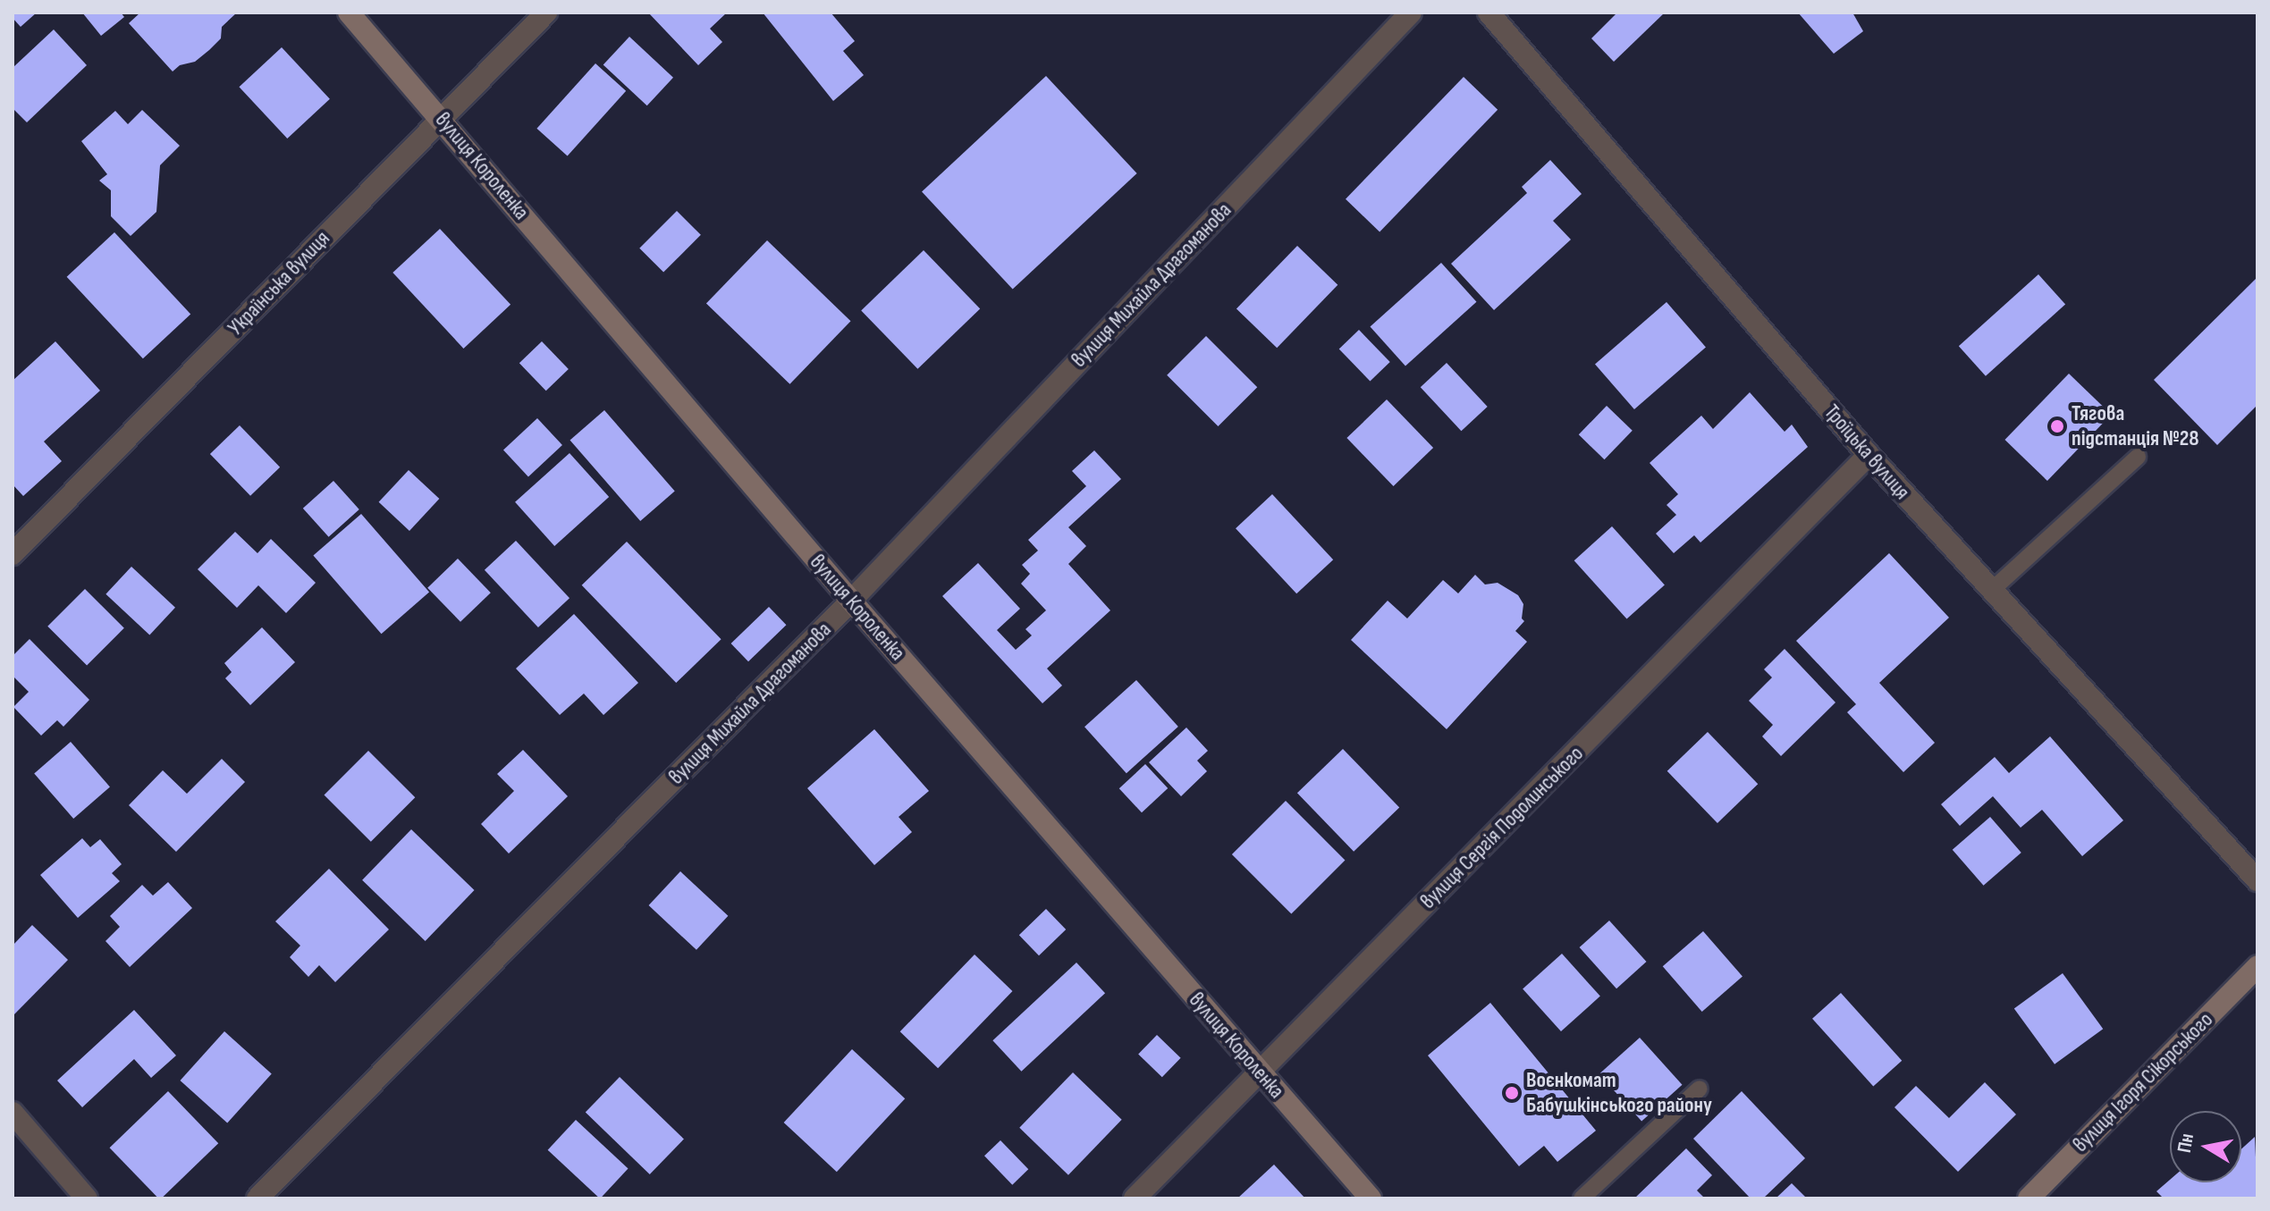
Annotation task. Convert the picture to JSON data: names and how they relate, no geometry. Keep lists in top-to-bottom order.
{
  "streets": {
    "street": [
      "вулиця Короленка",
      "Українська вулиця",
      "вулиця Михайла Драгоманова",
      "Троїцька вулиця",
      "вулиця Сергія Подолинського",
      "вулиця Ігоря Сікорського"
    ]
  },
  "crossings": [
    ["вулиця Короленка", "Українська вулиця"],
    ["вулиця Короленка", "вулиця Михайла Драгоманова"],
    ["вулиця Короленка", "вулиця Сергія Подолинського"],
    ["Троїцька вулиця", "вулиця Сергія Подолинського"]
  ],
  "places": ["Тягова пiдстанцiя №28", "Воєнкомат Бабушкінського району"],
  "north": "left"
}
